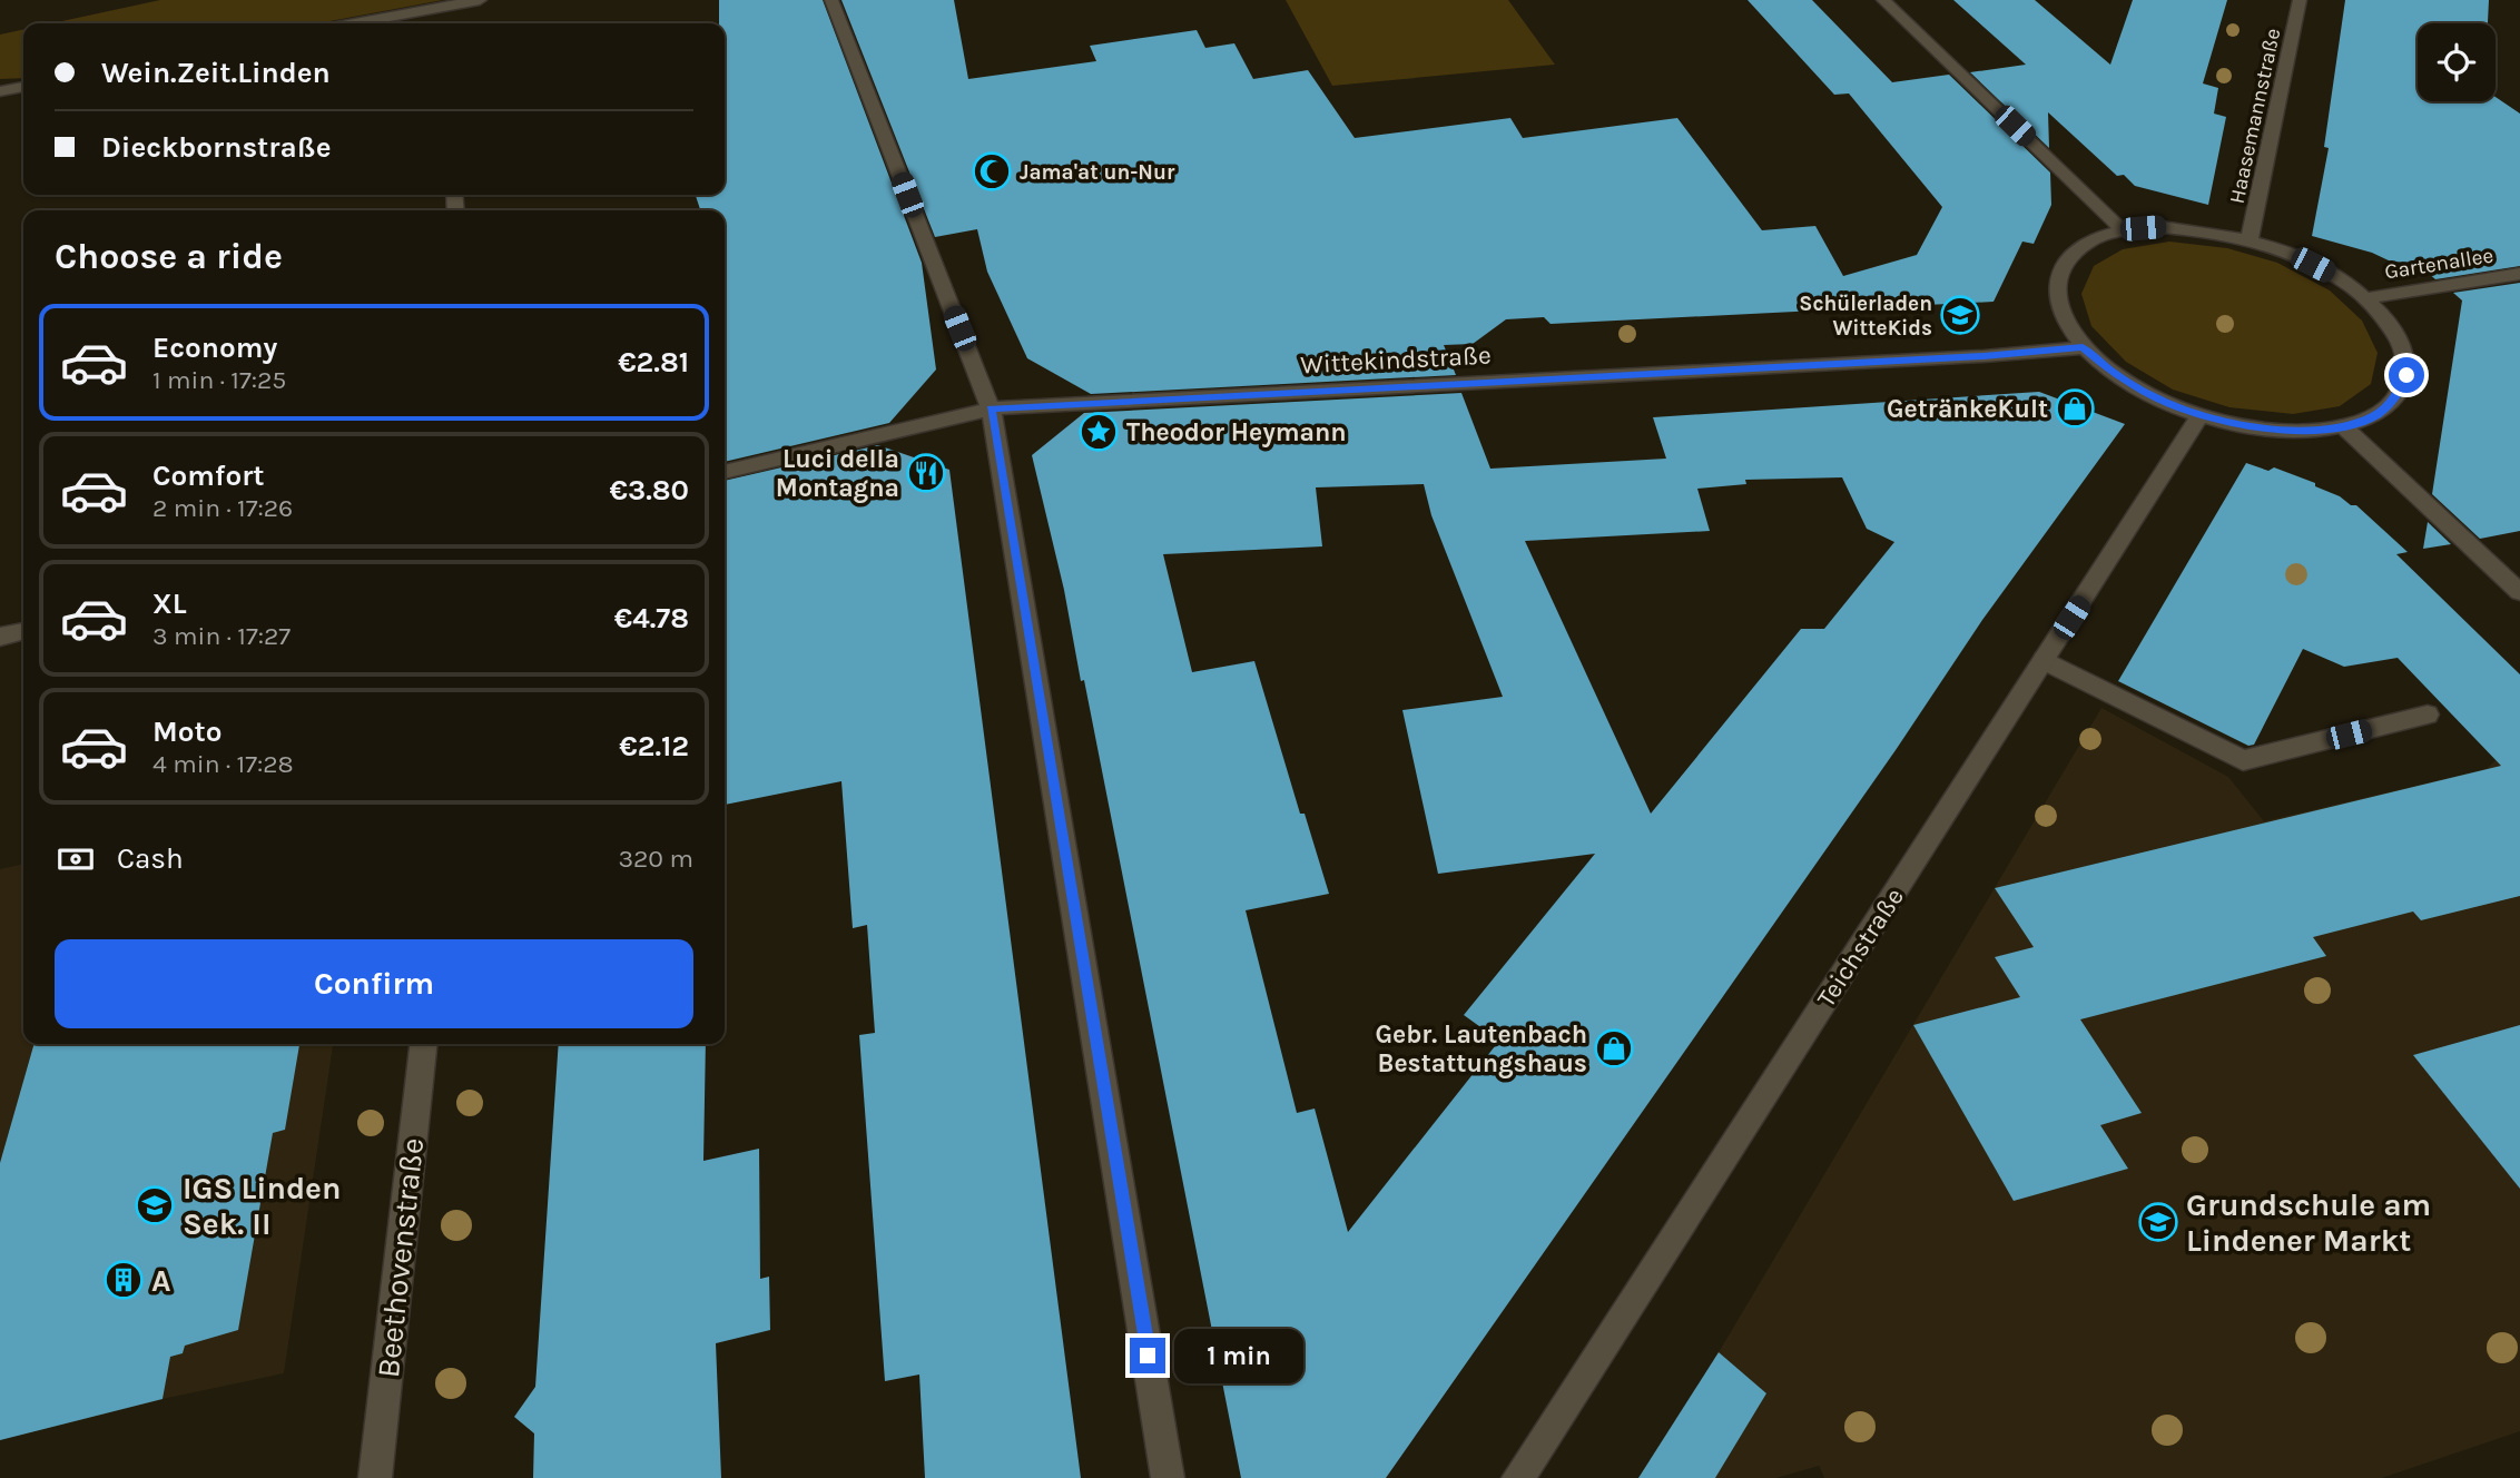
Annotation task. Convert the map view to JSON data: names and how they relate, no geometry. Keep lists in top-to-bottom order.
{
  "streets": {
    "street": [
      "Haasemannstraße",
      "Gartenallee",
      "Wittekindstraße",
      "Teichstraße",
      "Beethovenstraße"
    ]
  },
  "places": {
    "mosque": ["Jama'at un-Nur"],
    "school or university": ["Schülerladen WitteKids", "IGS Linden Sek. II", "Grundschule am Lindener Markt"],
    "shop": ["GetränkeKult", "Gebr. Lautenbach Bestattungshaus"],
    "place": ["Theodor Heymann"],
    "restaurant": ["Luci della Montagna"],
    "building": ["A"]
  },
  "page": {
    "banner": ["Wein.Zeit.Linden", "Dieckbornstraße"],
    "heading": "Choose a ride",
    "list": [
      {
        "name": "Economy",
        "note": "1 min · 17:25",
        "value": "€2.81"
      },
      {
        "name": "Comfort",
        "note": "2 min · 17:26",
        "value": "€3.80"
      },
      {
        "name": "XL",
        "note": "3 min · 17:27",
        "value": "€4.78"
      },
      {
        "name": "Moto",
        "note": "4 min · 17:28",
        "value": "€2.12"
      }
    ],
    "pay": ["Cash", "320 m"],
    "buttons": "Confirm",
    "bubble": "1 min"
  }
}
